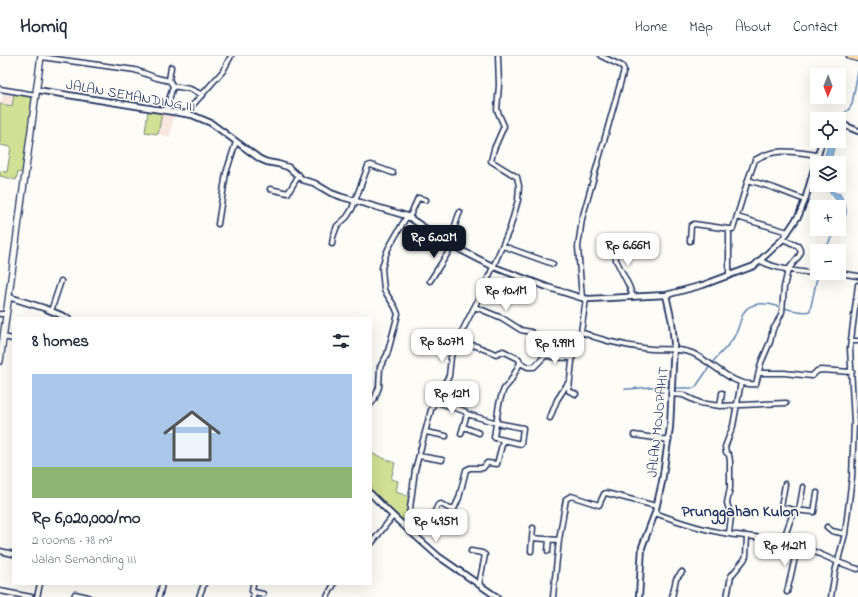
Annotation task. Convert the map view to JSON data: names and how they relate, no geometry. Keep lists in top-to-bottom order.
{
  "streets": {
    "street": ["JALAN SEMANDING III", "JALAN MOJOPAHIT"]
  },
  "crossings": [
    ["JALAN SEMANDING III", "JALAN MOJOPAHIT"]
  ],
  "districts": ["Prunggahan Kulon"],
  "north": "bottom",
  "page": {
    "header": "Homiq",
    "nav": [
      "Home",
      "Map",
      "About",
      "Contact"
    ],
    "map_buttons": ["+", "−"],
    "price": [
      "Rp 6.02M",
      "Rp 6.66M",
      "Rp 10.1M",
      "Rp 8.07M",
      "Rp 9.99M",
      "Rp 12M",
      "Rp 4.95M",
      "Rp 11.2M"
    ],
    "heading": "8 homes",
    "list": [
      {
        "name": "Rp 6,020,000/mo",
        "note": "2 rooms · 78 m² · Jalan Semanding III"
      }
    ]
  }
}
